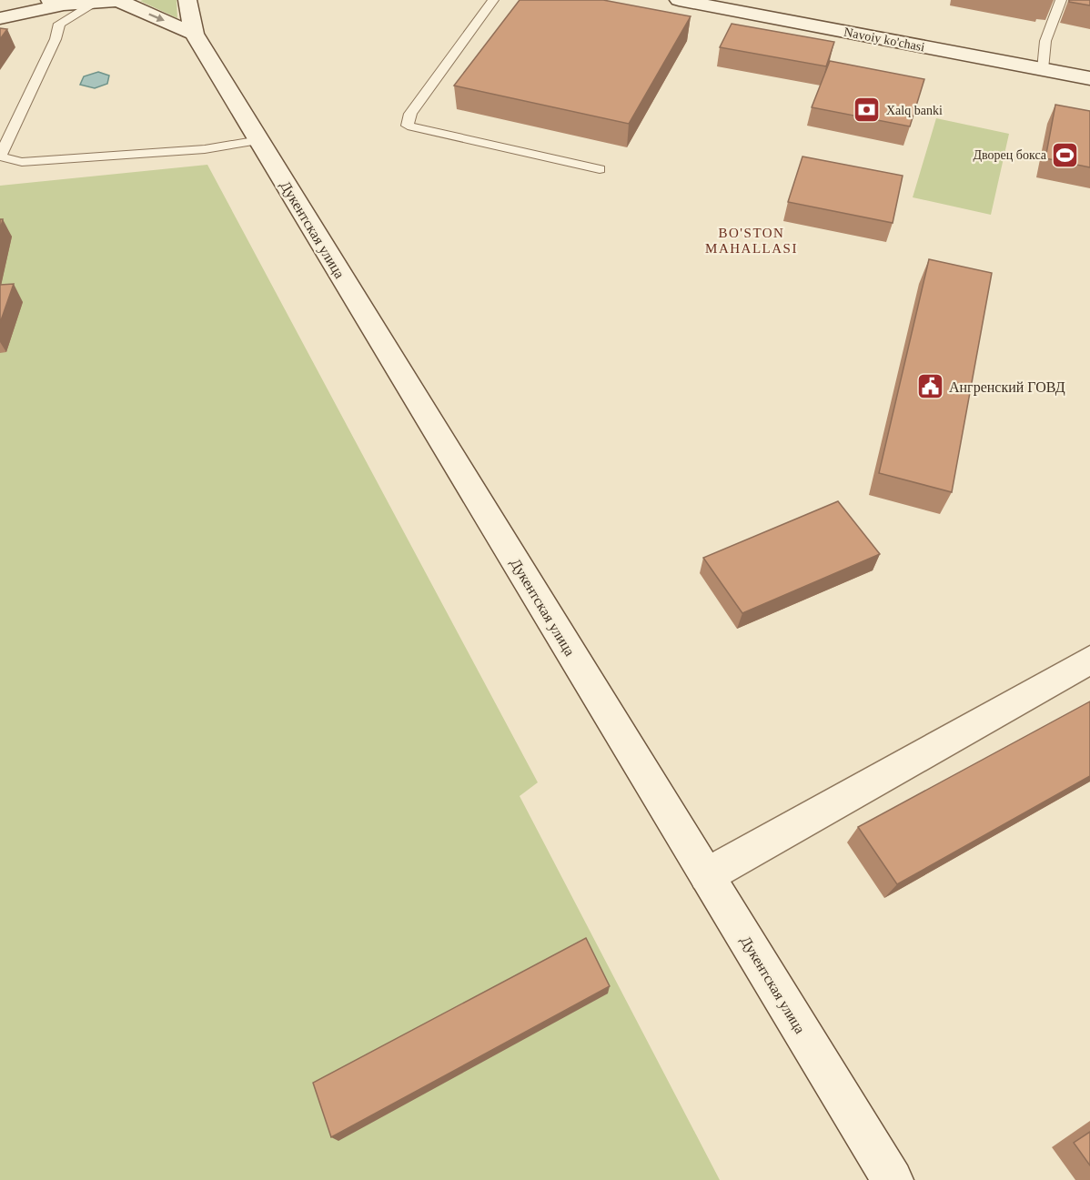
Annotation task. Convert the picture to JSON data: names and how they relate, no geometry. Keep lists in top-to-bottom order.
{
  "streets": {
    "main road": ["Navoiy ko'chasi", "Дукентская улица"]
  },
  "districts": ["BO'STON MAHALLASI"],
  "places": {
    "bank": ["Xalq banki"],
    "sports": ["Дворец бокса"],
    "public building": ["Ангpенский ГОВД"]
  }
}
